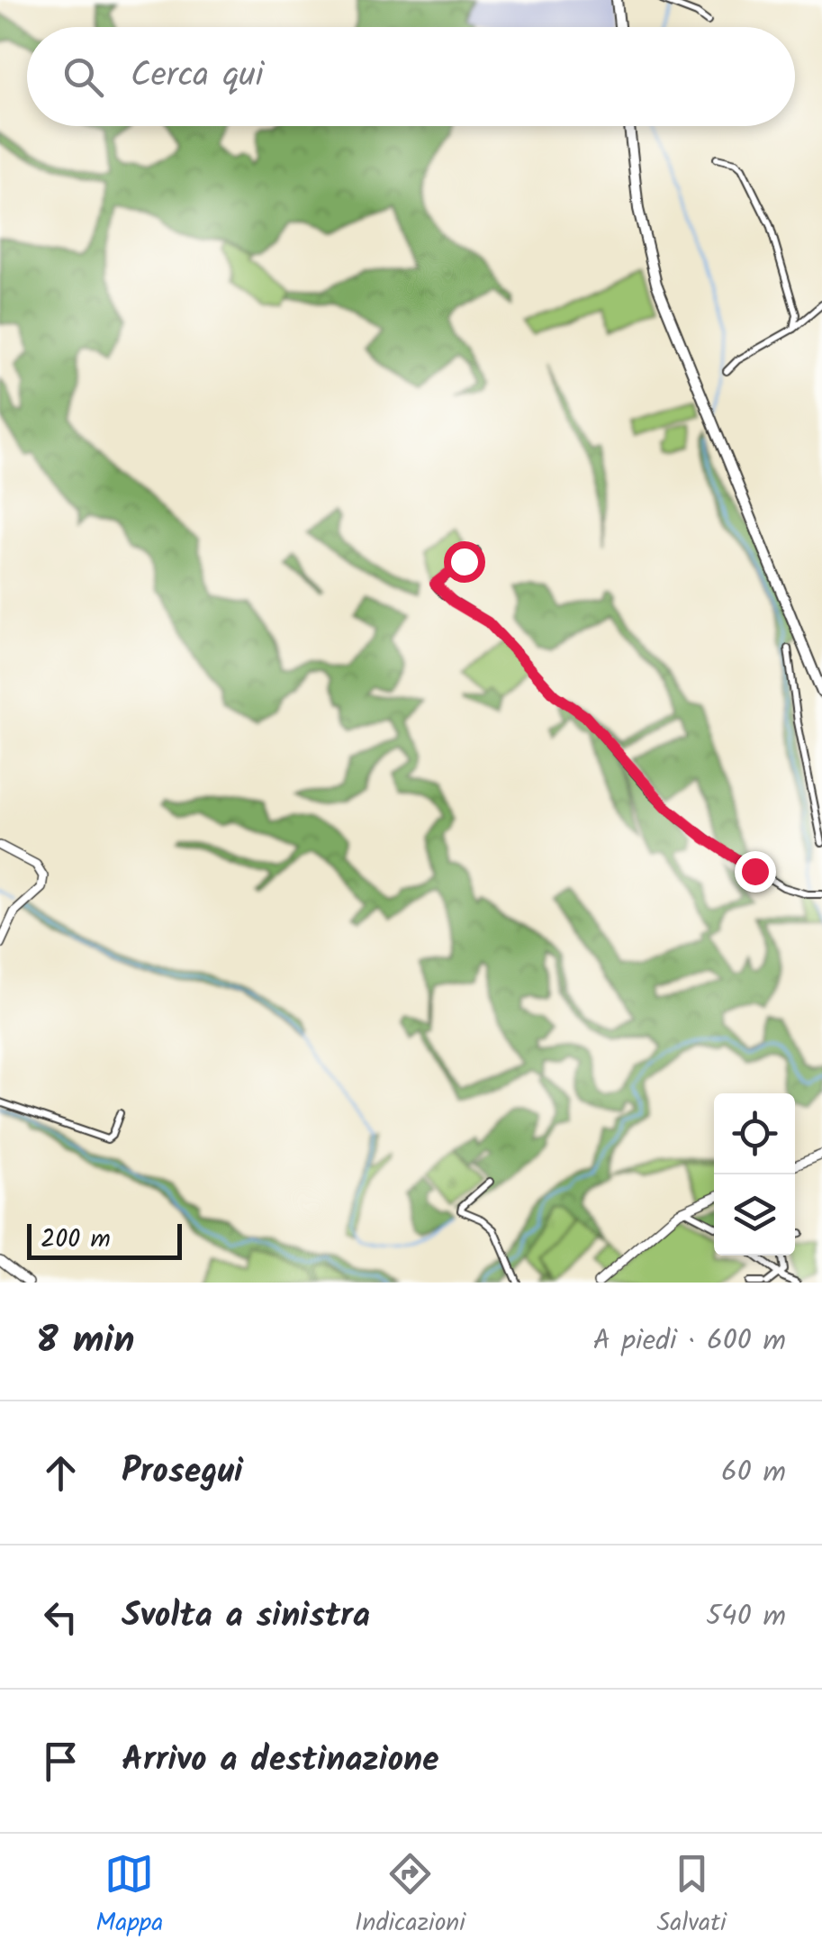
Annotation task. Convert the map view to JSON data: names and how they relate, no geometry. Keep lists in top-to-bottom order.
{
  "scale_bar": "200 m",
  "page": {
    "search": "Cerca qui",
    "scale": "200 m",
    "heading": ["8 min", "A piedi · 600 m"],
    "list": [
      ["Prosegui", "60 m"],
      ["Svolta a sinistra", "540 m"],
      "Arrivo a destinazione"
    ],
    "nav": ["Mappa", "Indicazioni", "Salvati"]
  }
}
